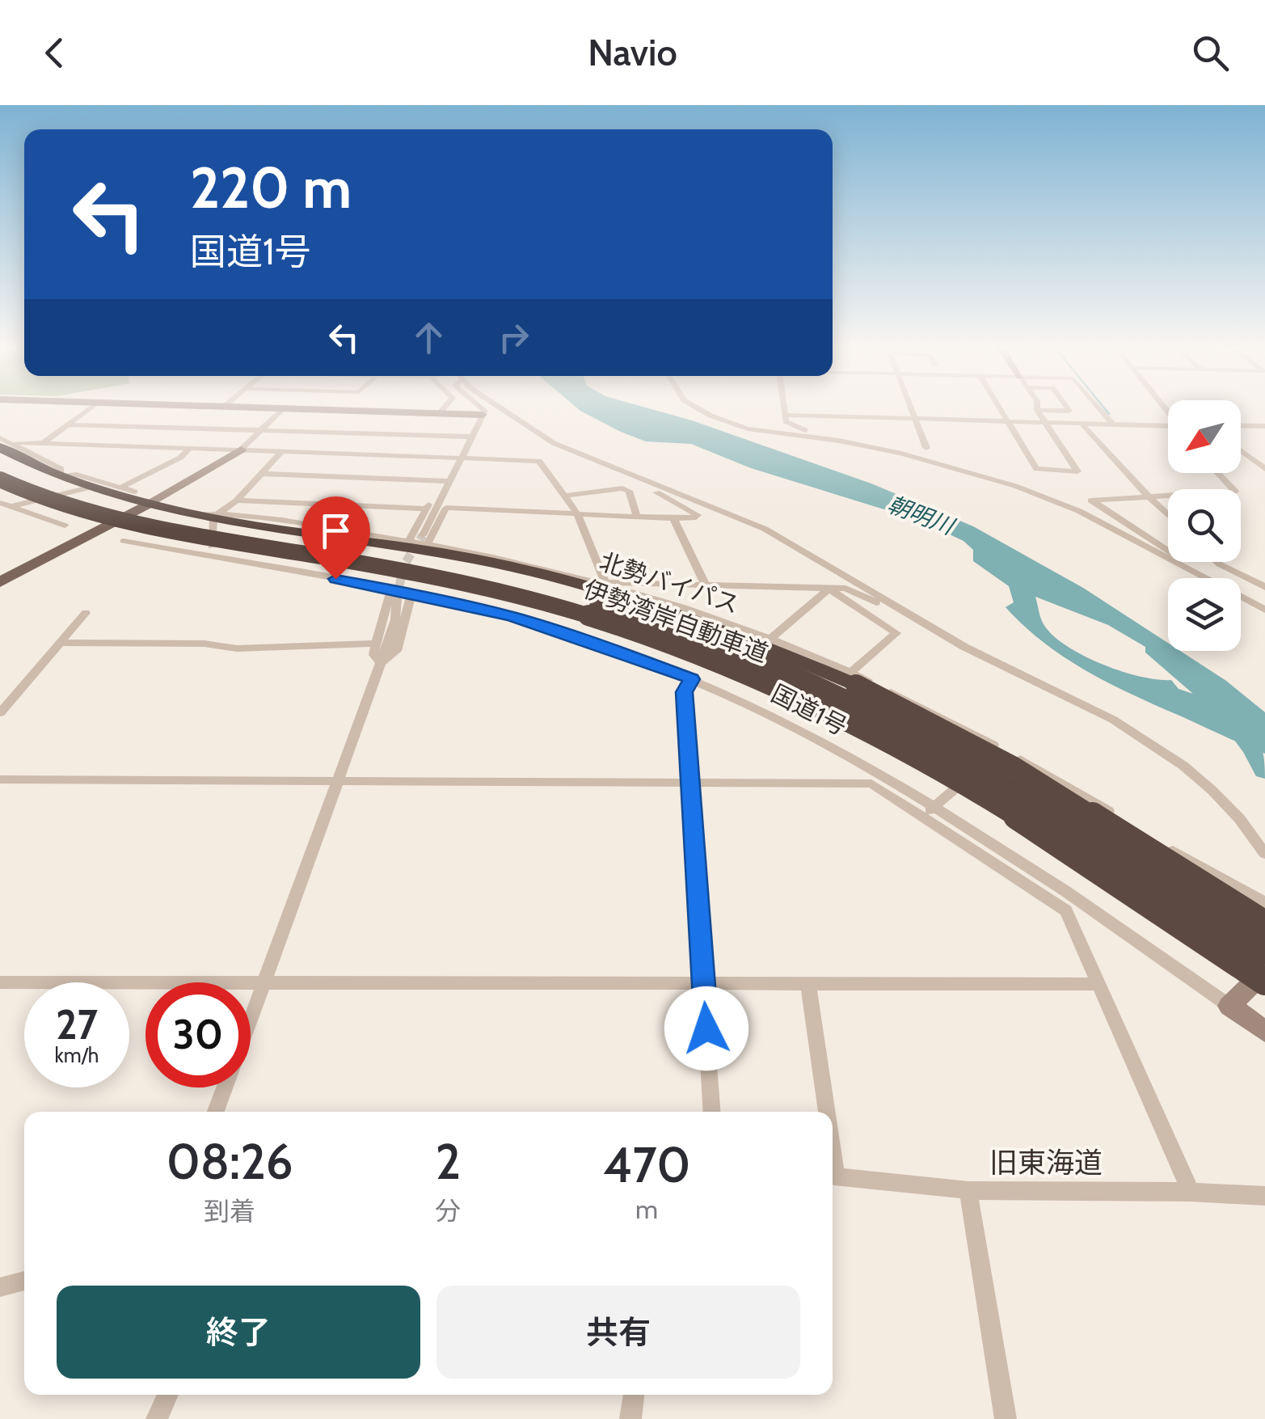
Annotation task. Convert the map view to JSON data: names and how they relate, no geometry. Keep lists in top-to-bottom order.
{
  "streets": {
    "highway": ["北勢バイパス", "伊勢湾岸自動車道"],
    "street": ["国道1号", "旧東海道"]
  },
  "water": ["朝明川"],
  "north": "bottom left",
  "page": {
    "header": "Navio",
    "turn": ["220 m", "国道1号"],
    "speed": "27 km/h",
    "limit": "30",
    "eta": [
      "08:26",
      "到着",
      "2",
      "分",
      "470",
      "m"
    ],
    "buttons": ["終了", "共有"]
  }
}
